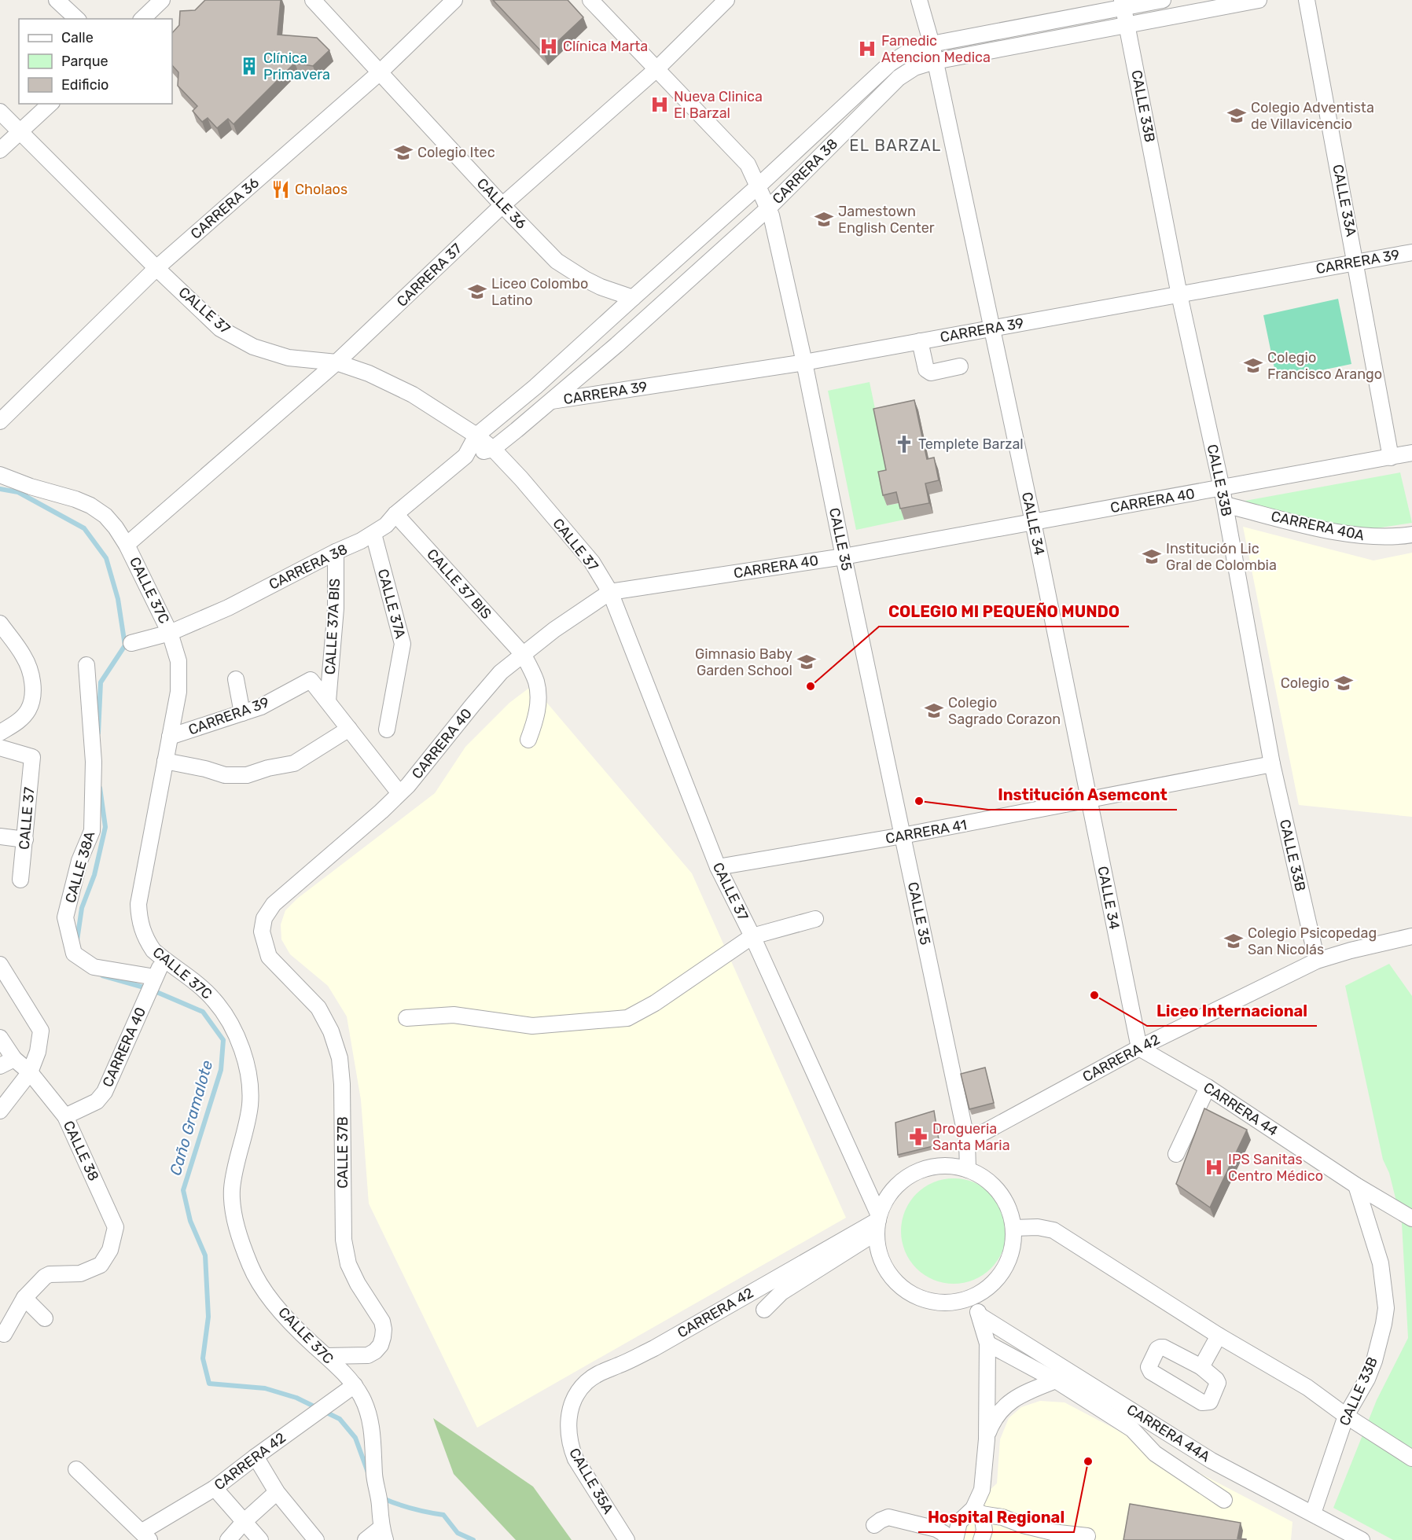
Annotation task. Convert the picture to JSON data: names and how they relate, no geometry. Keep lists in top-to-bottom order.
{
  "streets": {
    "street": [
      "CALLE 33B",
      "CARRERA 38",
      "CALLE 33A",
      "CALLE 36",
      "CARRERA 36",
      "CARRERA 39",
      "CARRERA 37",
      "CALLE 37",
      "CARRERA 40",
      "CALLE 34",
      "CARRERA 40A",
      "CALLE 35",
      "CALLE 37 BIS",
      "CALLE 37C",
      "CALLE 37A",
      "CALLE 37A BIS",
      "CARRERA 41",
      "CALLE 38A",
      "CARRERA 42",
      "CARRERA 44",
      "CALLE 38",
      "CALLE 37B",
      "CARRERA 44A",
      "CALLE 35A"
    ]
  },
  "crossings": [
    ["CALLE 33B", "CARRERA 38"],
    ["CALLE 33B", "CARRERA 39"],
    ["CALLE 33B", "CARRERA 40"],
    ["CALLE 33B", "CARRERA 40A"],
    ["CALLE 33B", "CARRERA 41"],
    ["CALLE 33B", "CARRERA 42"],
    ["CALLE 33B", "CARRERA 44"],
    ["CALLE 33B", "CARRERA 44A"],
    ["CARRERA 38", "CALLE 36"],
    ["CARRERA 38", "CARRERA 39"],
    ["CARRERA 38", "CALLE 37"],
    ["CARRERA 38", "CALLE 34"],
    ["CARRERA 38", "CALLE 35"],
    ["CARRERA 38", "CALLE 37 BIS"],
    ["CARRERA 38", "CALLE 37C"],
    ["CARRERA 38", "CALLE 37A"],
    ["CARRERA 38", "CALLE 37A BIS"],
    ["CALLE 33A", "CARRERA 39"],
    ["CALLE 33A", "CARRERA 40"],
    ["CALLE 36", "CARRERA 36"],
    ["CALLE 36", "CARRERA 37"],
    ["CARRERA 36", "CALLE 37"],
    ["CARRERA 39", "CALLE 34"],
    ["CARRERA 39", "CALLE 35"],
    ["CARRERA 39", "CALLE 37C"],
    ["CARRERA 39", "CALLE 37A BIS"],
    ["CARRERA 37", "CALLE 37"],
    ["CARRERA 37", "CALLE 35"],
    ["CARRERA 37", "CALLE 37C"],
    ["CALLE 37", "CARRERA 40"],
    ["CALLE 37", "CALLE 35"],
    ["CALLE 37", "CARRERA 41"],
    ["CALLE 37", "CARRERA 42"],
    ["CARRERA 40", "CALLE 34"],
    ["CARRERA 40", "CALLE 35"],
    ["CARRERA 40", "CALLE 37 BIS"],
    ["CARRERA 40", "CALLE 37C"],
    ["CARRERA 40", "CALLE 37A BIS"],
    ["CARRERA 40", "CALLE 38A"],
    ["CARRERA 40", "CALLE 38"],
    ["CARRERA 40", "CALLE 37B"],
    ["CALLE 34", "CARRERA 41"],
    ["CALLE 34", "CARRERA 42"],
    ["CALLE 34", "CARRERA 44"],
    ["CALLE 35", "CARRERA 41"],
    ["CALLE 35", "CARRERA 42"],
    ["CALLE 37C", "CARRERA 42"],
    ["CALLE 37C", "CALLE 37B"],
    ["CARRERA 42", "CARRERA 44"],
    ["CARRERA 42", "CALLE 35A"]
  ],
  "districts": ["EL BARZAL"],
  "water": ["Caño Gramalote"],
  "places": {
    "hospital": [
      "Clínica Marta",
      "Famedic Atencion Medica",
      "Nueva Clinica El Barzal",
      "IPS Sanitas Centro Médico"
    ],
    "building": ["Clínica Primavera"],
    "school or university": [
      "Colegio Adventista de Villavicencio",
      "Colegio Itec",
      "Jamestown English Center",
      "Liceo Colombo Latino",
      "Colegio Francisco Arango",
      "Institución Lic Gral de Colombia",
      "Gimnasio Baby Garden School",
      "Colegio",
      "Colegio Sagrado Corazon",
      "Colegio Psicopedag San Nicolás"
    ],
    "restaurant": ["Cholaos"],
    "church": ["Templete Barzal"],
    "other": [
      "COLEGIO MI PEQUEÑO MUNDO",
      "Institución Asemcont",
      "Liceo Internacional",
      "Hospital Regional"
    ],
    "pharmacy": ["Drogueria Santa Maria"]
  },
  "legend": ["Calle", "Parque", "Edificio"]
}
